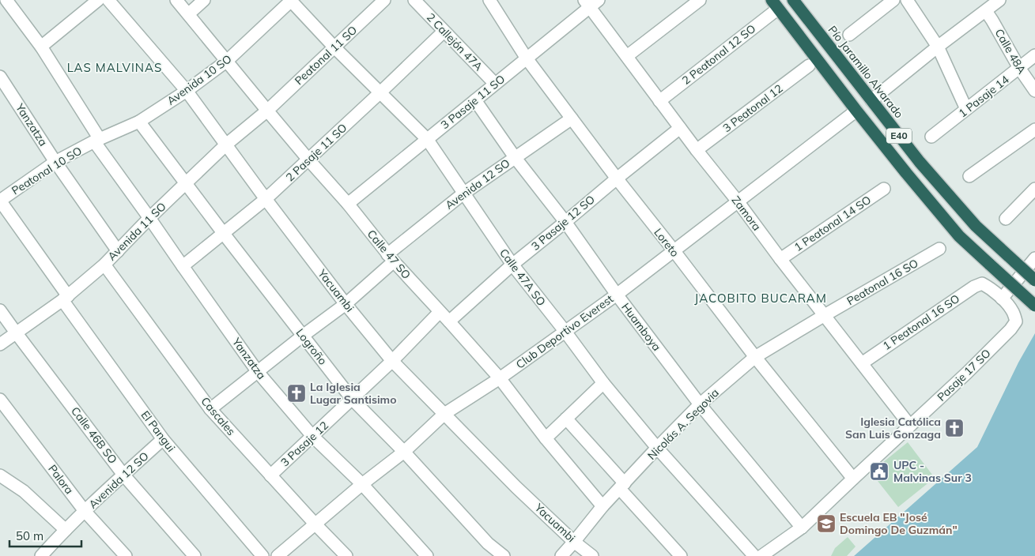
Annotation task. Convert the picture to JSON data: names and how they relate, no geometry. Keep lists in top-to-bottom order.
{
  "streets": {
    "highway": ["Pío Jaramillo Alvarado", "E40"],
    "street": [
      "2 Callejón 47A",
      "Calle 48A",
      "2 Peatonal 12 SO",
      "Peatonal 11 SO",
      "Avenida 10 SO",
      "1 Pasaje 14",
      "3 Pasaje 11 SO",
      "3 Peatonal 12",
      "Yanzatza",
      "2 Pasaje 11 SO",
      "Peatonal 10 SO",
      "Avenida 12 SO",
      "Zamora",
      "3 Pasaje 12 SO",
      "1 Peatonal 14 SO",
      "Avenida 11 SO",
      "Loreto",
      "Calle 47 SO",
      "Calle 47A SO",
      "Peatonal 16 SO",
      "Yacuambi",
      "1 Peatonal 16 SO",
      "Huamboya",
      "Club Deportivo Everest",
      "Logroño",
      "Pasaje 17 SO",
      "Cascales",
      "Nicolás A. Segovia",
      "El Pangui",
      "Calle 46B SO",
      "3 Pasaje 12",
      "Palora"
    ]
  },
  "crossings": [
    ["2 Callejón 47A", "3 Pasaje 11 SO"],
    ["2 Callejón 47A", "2 Pasaje 11 SO"],
    ["Calle 48A", "1 Pasaje 14"],
    ["2 Peatonal 12 SO", "E40"],
    ["2 Peatonal 12 SO", "Zamora"],
    ["Peatonal 11 SO", "Avenida 11 SO"],
    ["Peatonal 11 SO", "Calle 47 SO"],
    ["Peatonal 11 SO", "Calle 47A SO"],
    ["Avenida 10 SO", "Yanzatza"],
    ["Avenida 10 SO", "Peatonal 10 SO"],
    ["Avenida 10 SO", "Calle 47 SO"],
    ["Avenida 10 SO", "Calle 47A SO"],
    ["Avenida 10 SO", "Yacuambi"],
    ["Avenida 10 SO", "Logroño"],
    ["3 Pasaje 11 SO", "Zamora"],
    ["3 Pasaje 11 SO", "Loreto"],
    ["3 Pasaje 11 SO", "Calle 47 SO"],
    ["3 Pasaje 11 SO", "Calle 47A SO"],
    ["3 Pasaje 11 SO", "Huamboya"],
    ["3 Peatonal 12", "Zamora"],
    ["Yanzatza", "2 Pasaje 11 SO"],
    ["Yanzatza", "Peatonal 10 SO"],
    ["Yanzatza", "Avenida 12 SO"],
    ["Yanzatza", "Avenida 11 SO"],
    ["Yanzatza", "Club Deportivo Everest"],
    ["Yanzatza", "3 Pasaje 12"],
    ["E40", "Club Deportivo Everest"],
    ["2 Pasaje 11 SO", "Calle 47 SO"],
    ["2 Pasaje 11 SO", "Calle 47A SO"],
    ["2 Pasaje 11 SO", "Yacuambi"],
    ["2 Pasaje 11 SO", "Logroño"],
    ["Peatonal 10 SO", "El Pangui"],
    ["Avenida 12 SO", "Loreto"],
    ["Avenida 12 SO", "Calle 47 SO"],
    ["Avenida 12 SO", "Calle 47A SO"],
    ["Avenida 12 SO", "Yacuambi"],
    ["Avenida 12 SO", "Huamboya"],
    ["Avenida 12 SO", "Logroño"],
    ["Avenida 12 SO", "Cascales"],
    ["Avenida 12 SO", "El Pangui"],
    ["Avenida 12 SO", "Calle 46B SO"],
    ["Avenida 12 SO", "Palora"],
    ["Zamora", "3 Pasaje 12 SO"],
    ["Zamora", "1 Peatonal 14 SO"],
    ["Zamora", "Peatonal 16 SO"],
    ["Zamora", "1 Peatonal 16 SO"],
    ["Zamora", "Club Deportivo Everest"],
    ["Zamora", "Pasaje 17 SO"],
    ["Zamora", "Nicolás A. Segovia"],
    ["3 Pasaje 12 SO", "Loreto"],
    ["3 Pasaje 12 SO", "Calle 47 SO"],
    ["3 Pasaje 12 SO", "Calle 47A SO"],
    ["3 Pasaje 12 SO", "Huamboya"],
    ["Avenida 11 SO", "Calle 47 SO"],
    ["Avenida 11 SO", "Yacuambi"],
    ["Avenida 11 SO", "Logroño"],
    ["Avenida 11 SO", "Cascales"],
    ["Avenida 11 SO", "El Pangui"],
    ["Avenida 11 SO", "Calle 46B SO"],
    ["Loreto", "Club Deportivo Everest"],
    ["Loreto", "Pasaje 17 SO"],
    ["Loreto", "Nicolás A. Segovia"],
    ["Calle 47 SO", "Club Deportivo Everest"],
    ["Calle 47 SO", "Nicolás A. Segovia"],
    ["Calle 47 SO", "3 Pasaje 12"],
    ["Calle 47A SO", "Club Deportivo Everest"],
    ["Calle 47A SO", "Nicolás A. Segovia"],
    ["Peatonal 16 SO", "Nicolás A. Segovia"],
    ["Yacuambi", "Club Deportivo Everest"],
    ["Yacuambi", "Nicolás A. Segovia"],
    ["Yacuambi", "3 Pasaje 12"],
    ["1 Peatonal 16 SO", "Pasaje 17 SO"],
    ["Huamboya", "Club Deportivo Everest"],
    ["Huamboya", "Pasaje 17 SO"],
    ["Huamboya", "Nicolás A. Segovia"],
    ["Club Deportivo Everest", "Logroño"],
    ["Club Deportivo Everest", "Cascales"],
    ["Logroño", "3 Pasaje 12"],
    ["Cascales", "3 Pasaje 12"]
  ],
  "districts": ["LAS MALVINAS", "JACOBITO BUCARAM"],
  "places": {
    "church": ["La Iglesia Lugar Santisimo", "Iglesia Católica San Luis Gonzaga"],
    "public building": ["UPC - Malvinas Sur 3"],
    "school or university": ["Escuela EB \"José Domingo De Guzmán\""]
  },
  "scale_bar": "50 m"
}
